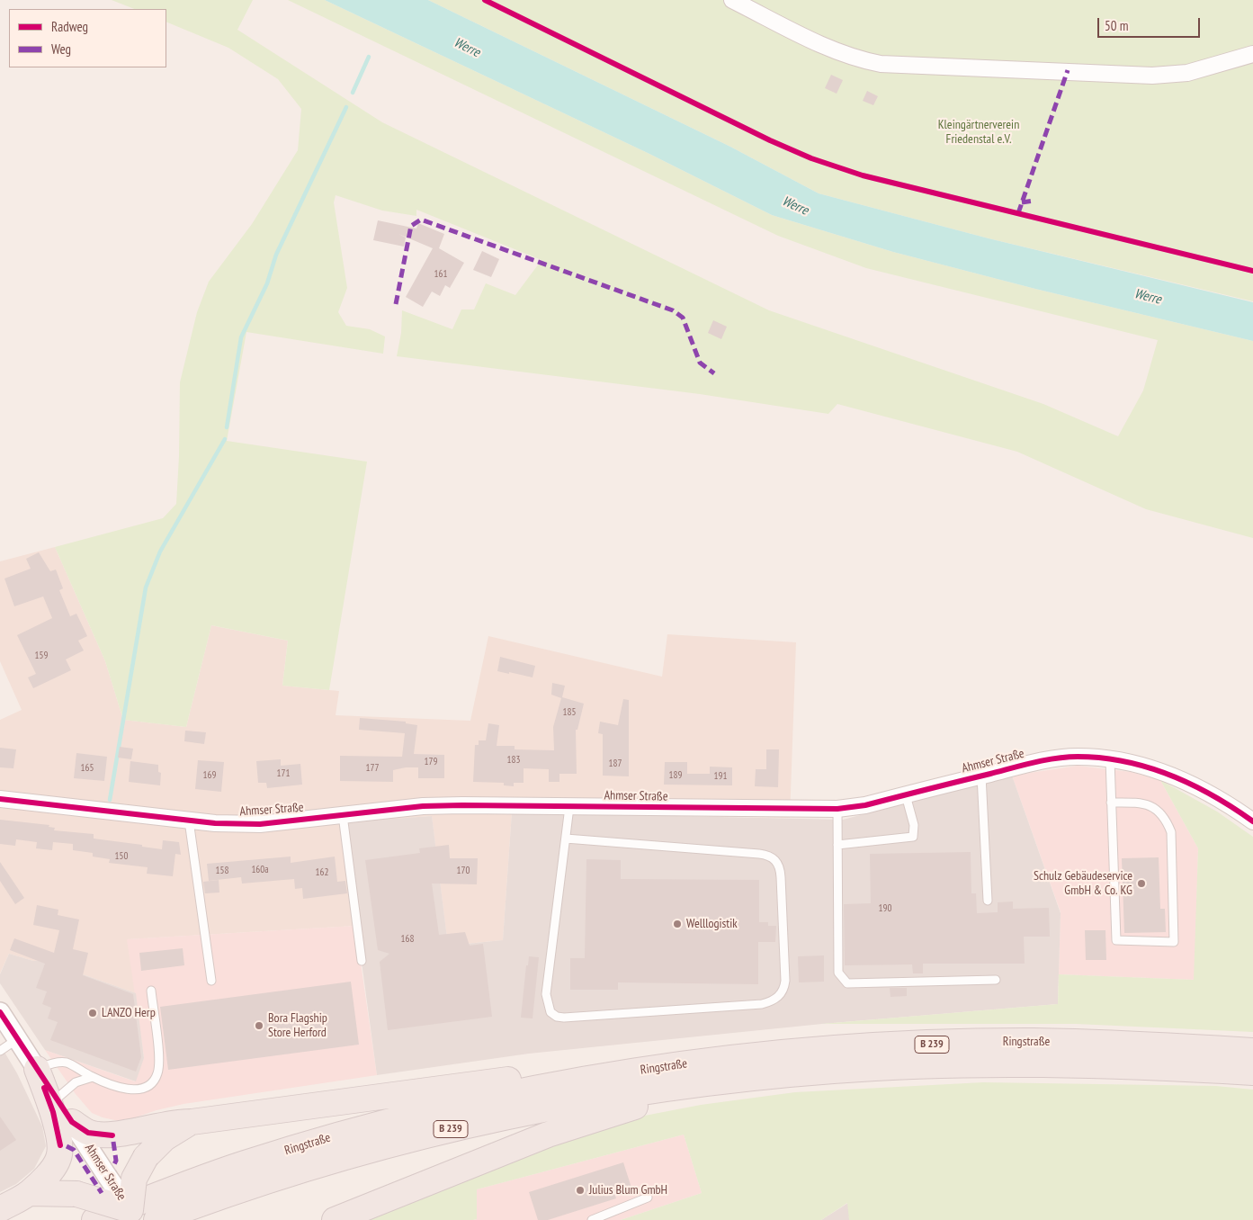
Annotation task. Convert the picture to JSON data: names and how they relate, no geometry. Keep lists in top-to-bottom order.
{
  "streets": {
    "highway": ["Ringstraße", "B 239"],
    "street": ["Ahmser Straße"]
  },
  "water": ["Werre"],
  "parks": ["Kleingärtnerverein Friedenstal e.V."],
  "places": [
    "Schulz Gebäudeservice GmbH & Co. KG",
    "Welllogistik",
    "LANZO Herp",
    "Bora Flagship Store Herford",
    "Julius Blum GmbH"
  ],
  "house_numbers": [
    "161",
    "159",
    "185",
    "183",
    "179",
    "187",
    "165",
    "177",
    "171",
    "169",
    "189",
    "191",
    "150",
    "160a",
    "158",
    "170",
    "162",
    "190",
    "168"
  ],
  "legend": ["Radweg", "Weg"],
  "scale_bar": "50 m"
}
